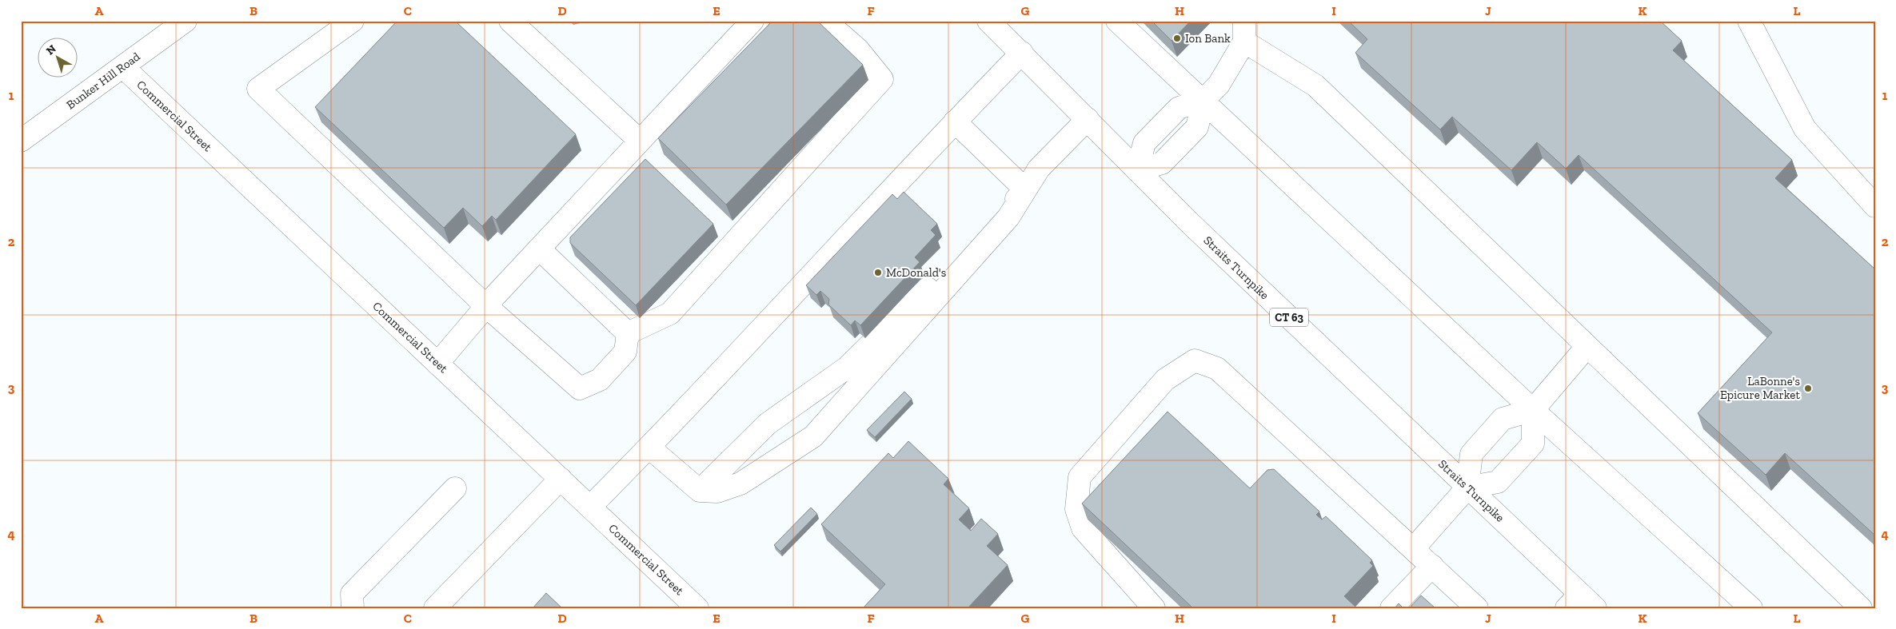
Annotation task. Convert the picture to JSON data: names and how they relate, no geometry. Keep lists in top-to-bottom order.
{
  "streets": {
    "street": [
      "Bunker Hill Road",
      "Commercial Street",
      "Straits Turnpike",
      "CT 63"
    ]
  },
  "crossings": [
    ["Bunker Hill Road", "Commercial Street"]
  ],
  "places": ["Ion Bank", "McDonald's", "LaBonne's Epicure Market"],
  "north": "top left",
  "grid": {
    "columns": [
      "A",
      "B",
      "C",
      "D",
      "E",
      "F",
      "G",
      "H",
      "I",
      "J",
      "K",
      "L"
    ],
    "rows": [
      "1",
      "2",
      "3",
      "4"
    ]
  }
}
